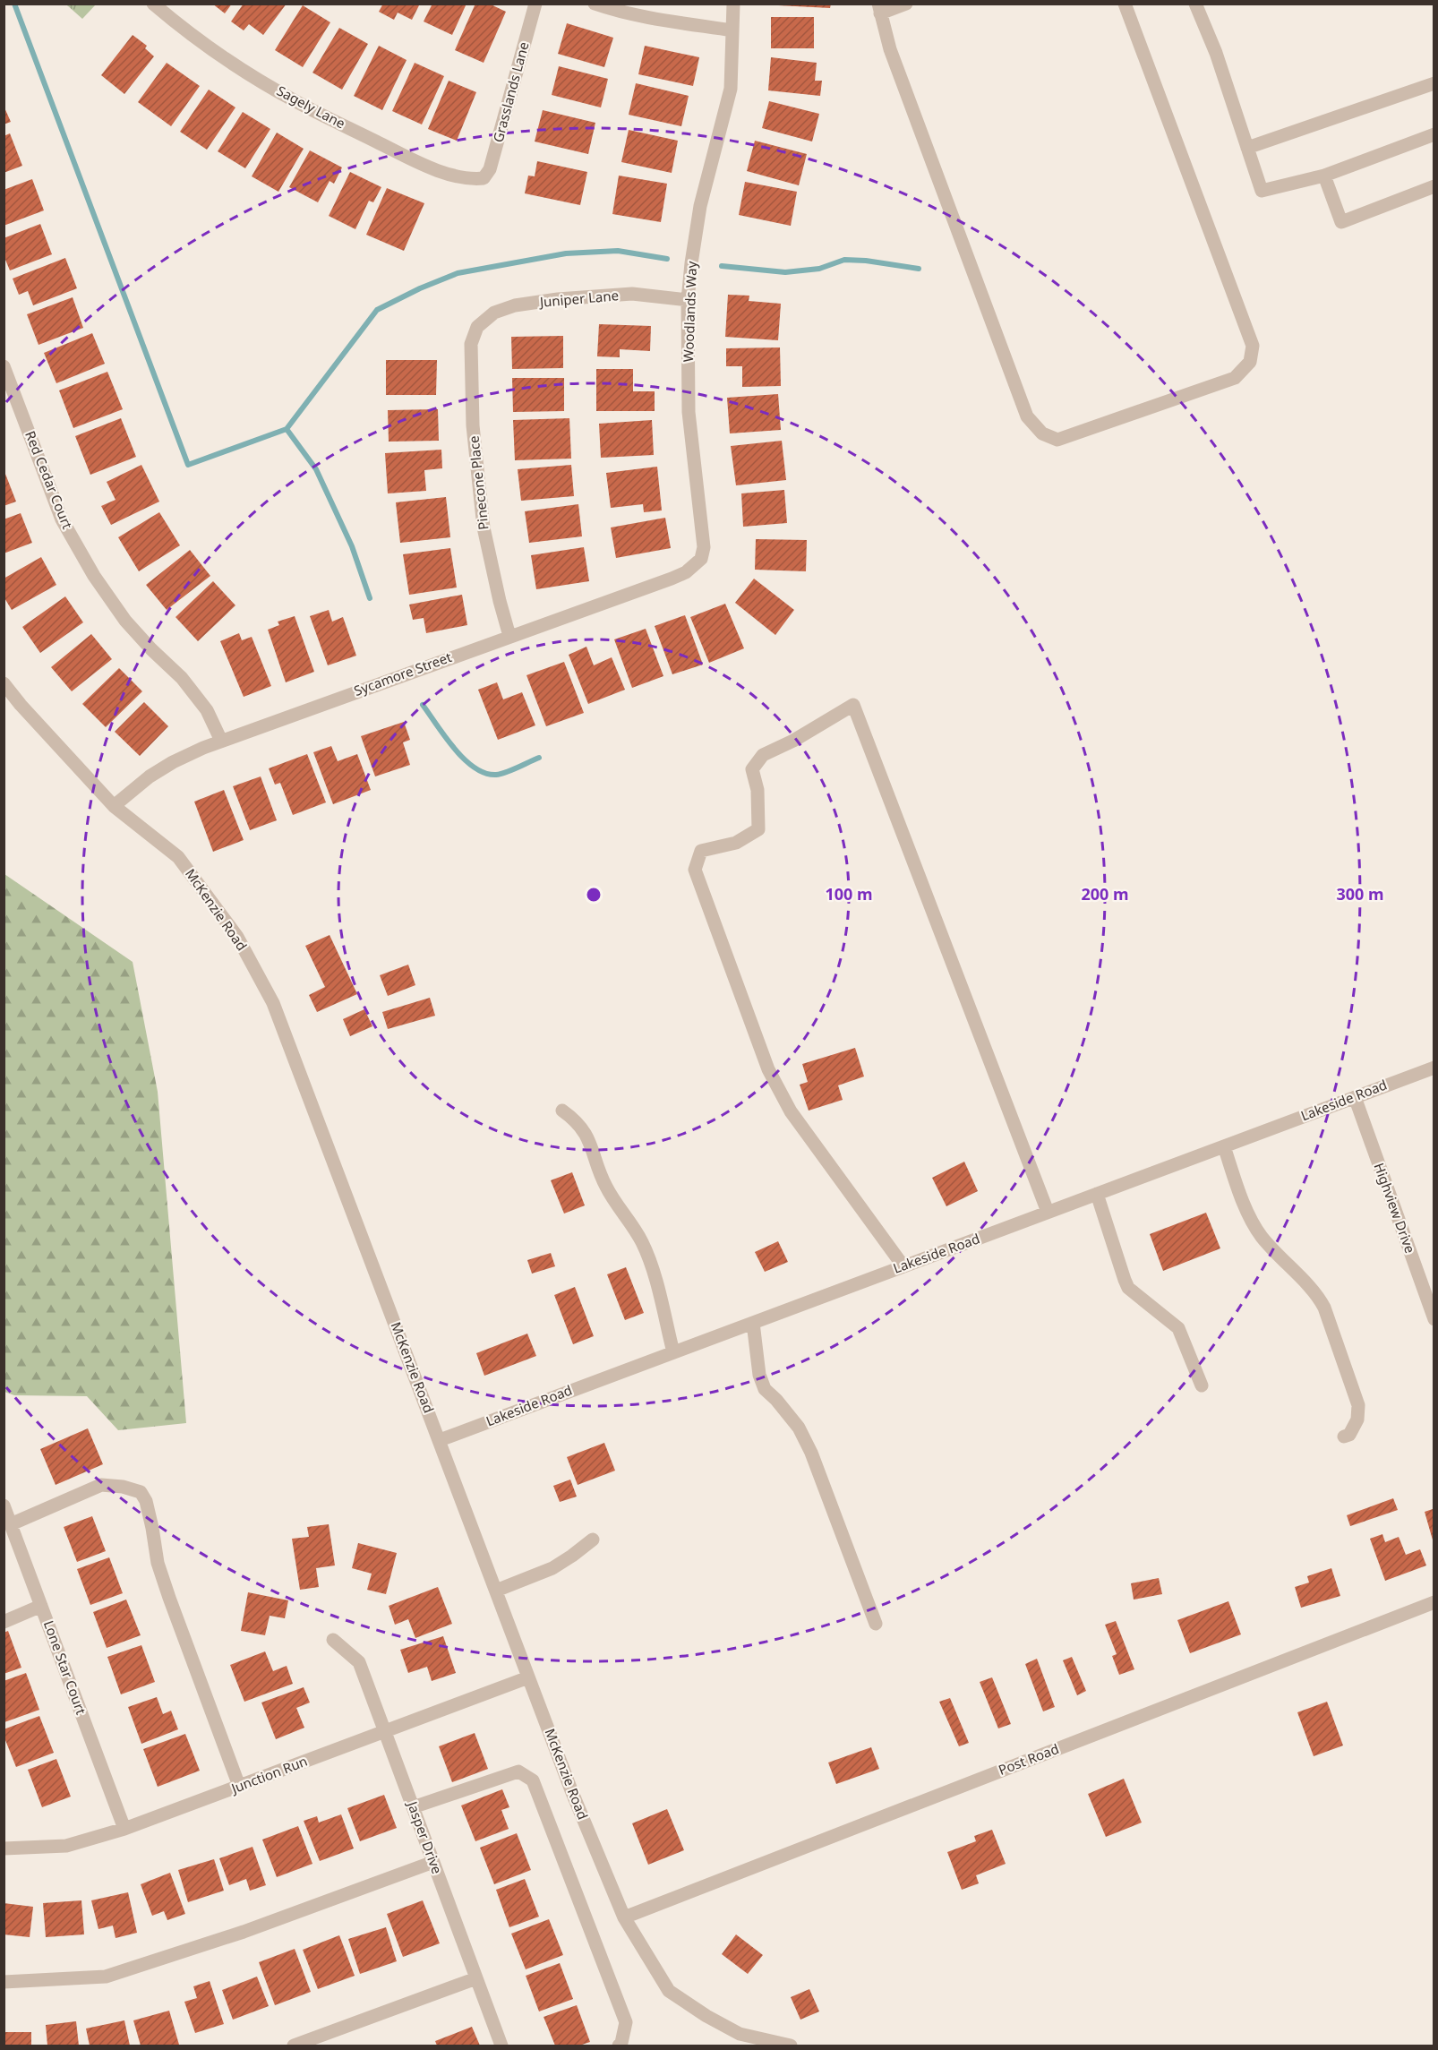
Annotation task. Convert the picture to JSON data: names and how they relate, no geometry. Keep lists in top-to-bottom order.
{
  "streets": {
    "street": [
      "Grasslands Lane",
      "Sagely Lane",
      "Juniper Lane",
      "Woodlands Way",
      "Red Cedar Court",
      "Pinecone Place",
      "Sycamore Street",
      "McKenzie Road",
      "Lakeside Road",
      "Highview Drive",
      "Lone Star Court",
      "Post Road",
      "Junction Run",
      "Jasper Drive"
    ]
  },
  "crossings": [
    ["Grasslands Lane", "Sagely Lane"],
    ["Juniper Lane", "Woodlands Way"],
    ["Juniper Lane", "Pinecone Place"],
    ["Woodlands Way", "Sycamore Street"],
    ["Red Cedar Court", "Sycamore Street"],
    ["Pinecone Place", "Sycamore Street"],
    ["Sycamore Street", "McKenzie Road"],
    ["McKenzie Road", "Lakeside Road"],
    ["McKenzie Road", "Post Road"],
    ["McKenzie Road", "Junction Run"],
    ["Lakeside Road", "Highview Drive"],
    ["Lone Star Court", "Junction Run"],
    ["Junction Run", "Jasper Drive"]
  ],
  "rings": ["100 m", "200 m", "300 m"]
}
